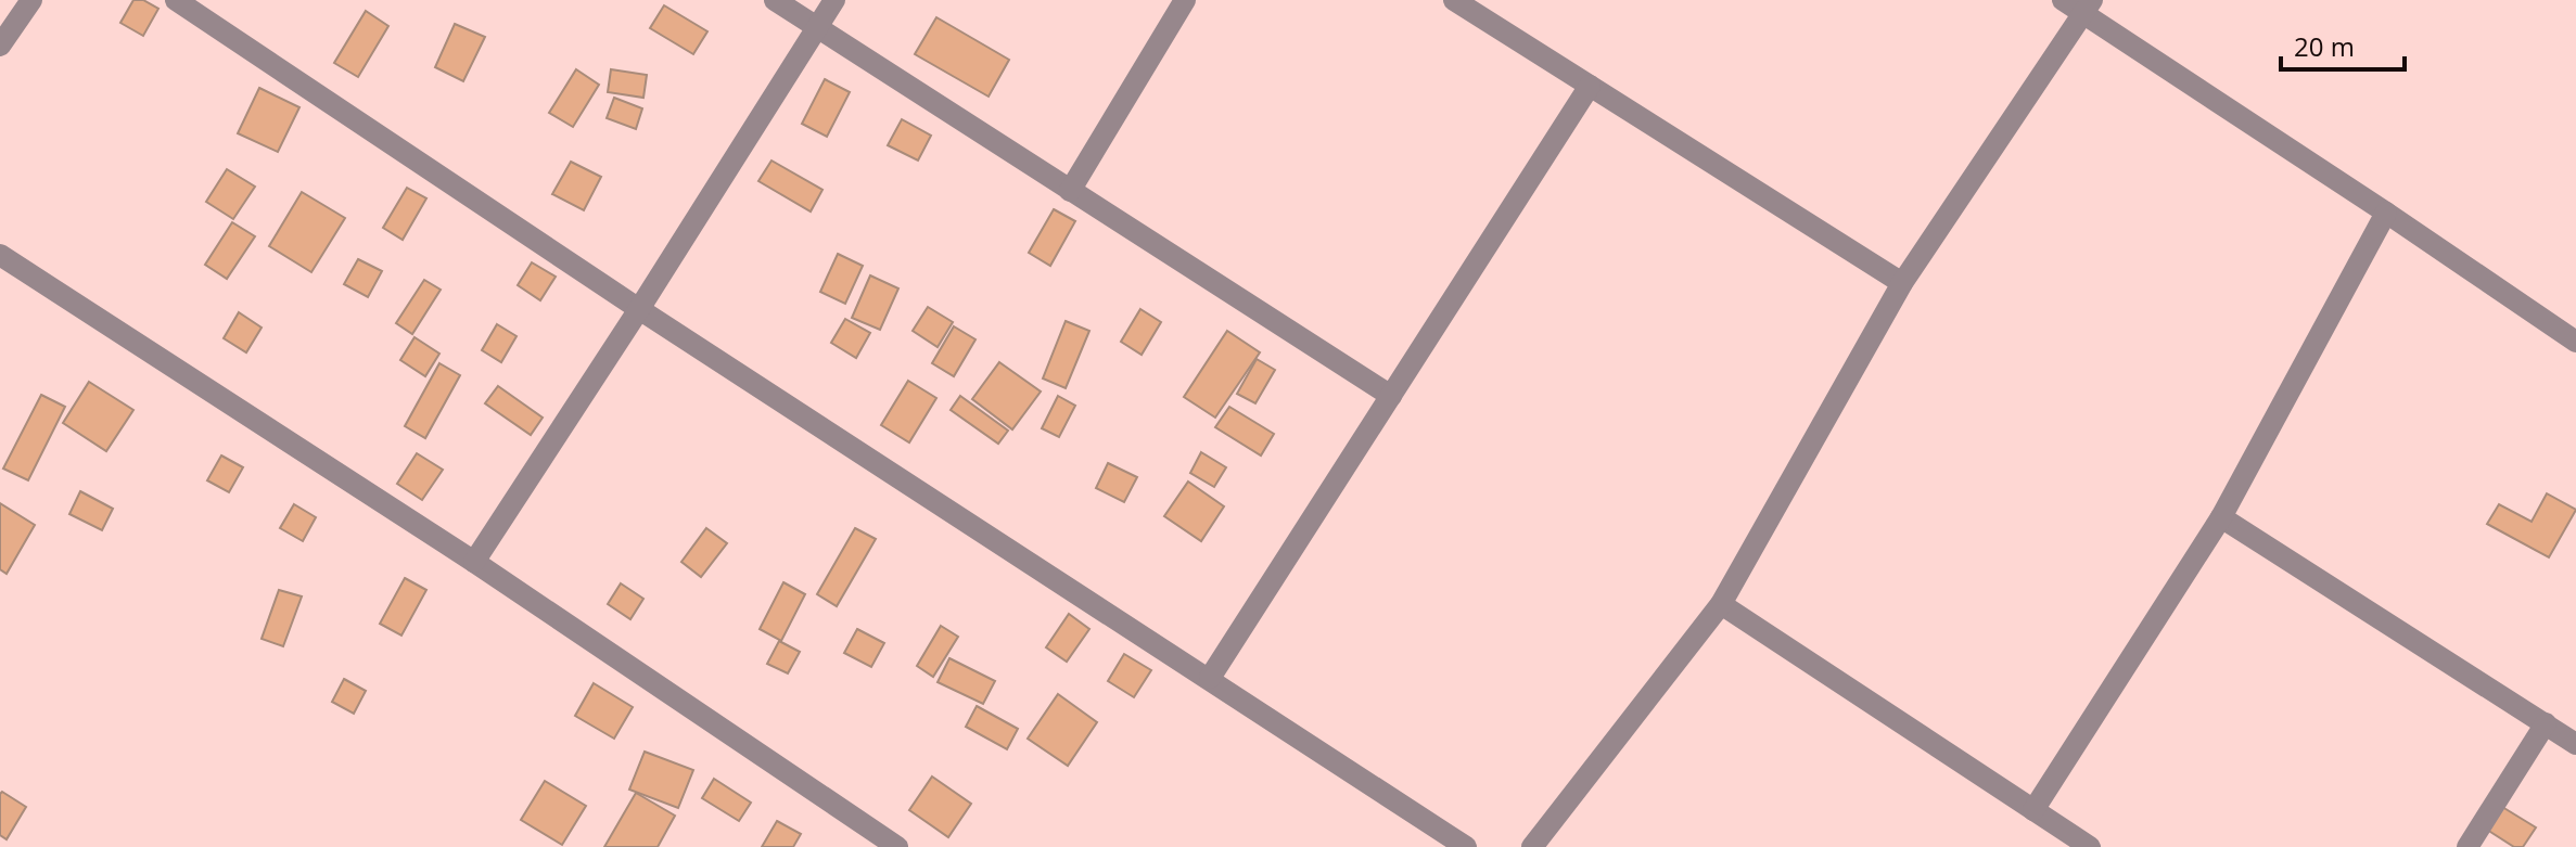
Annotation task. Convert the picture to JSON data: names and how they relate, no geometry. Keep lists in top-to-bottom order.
{
  "scale_bar": "20 m"
}
